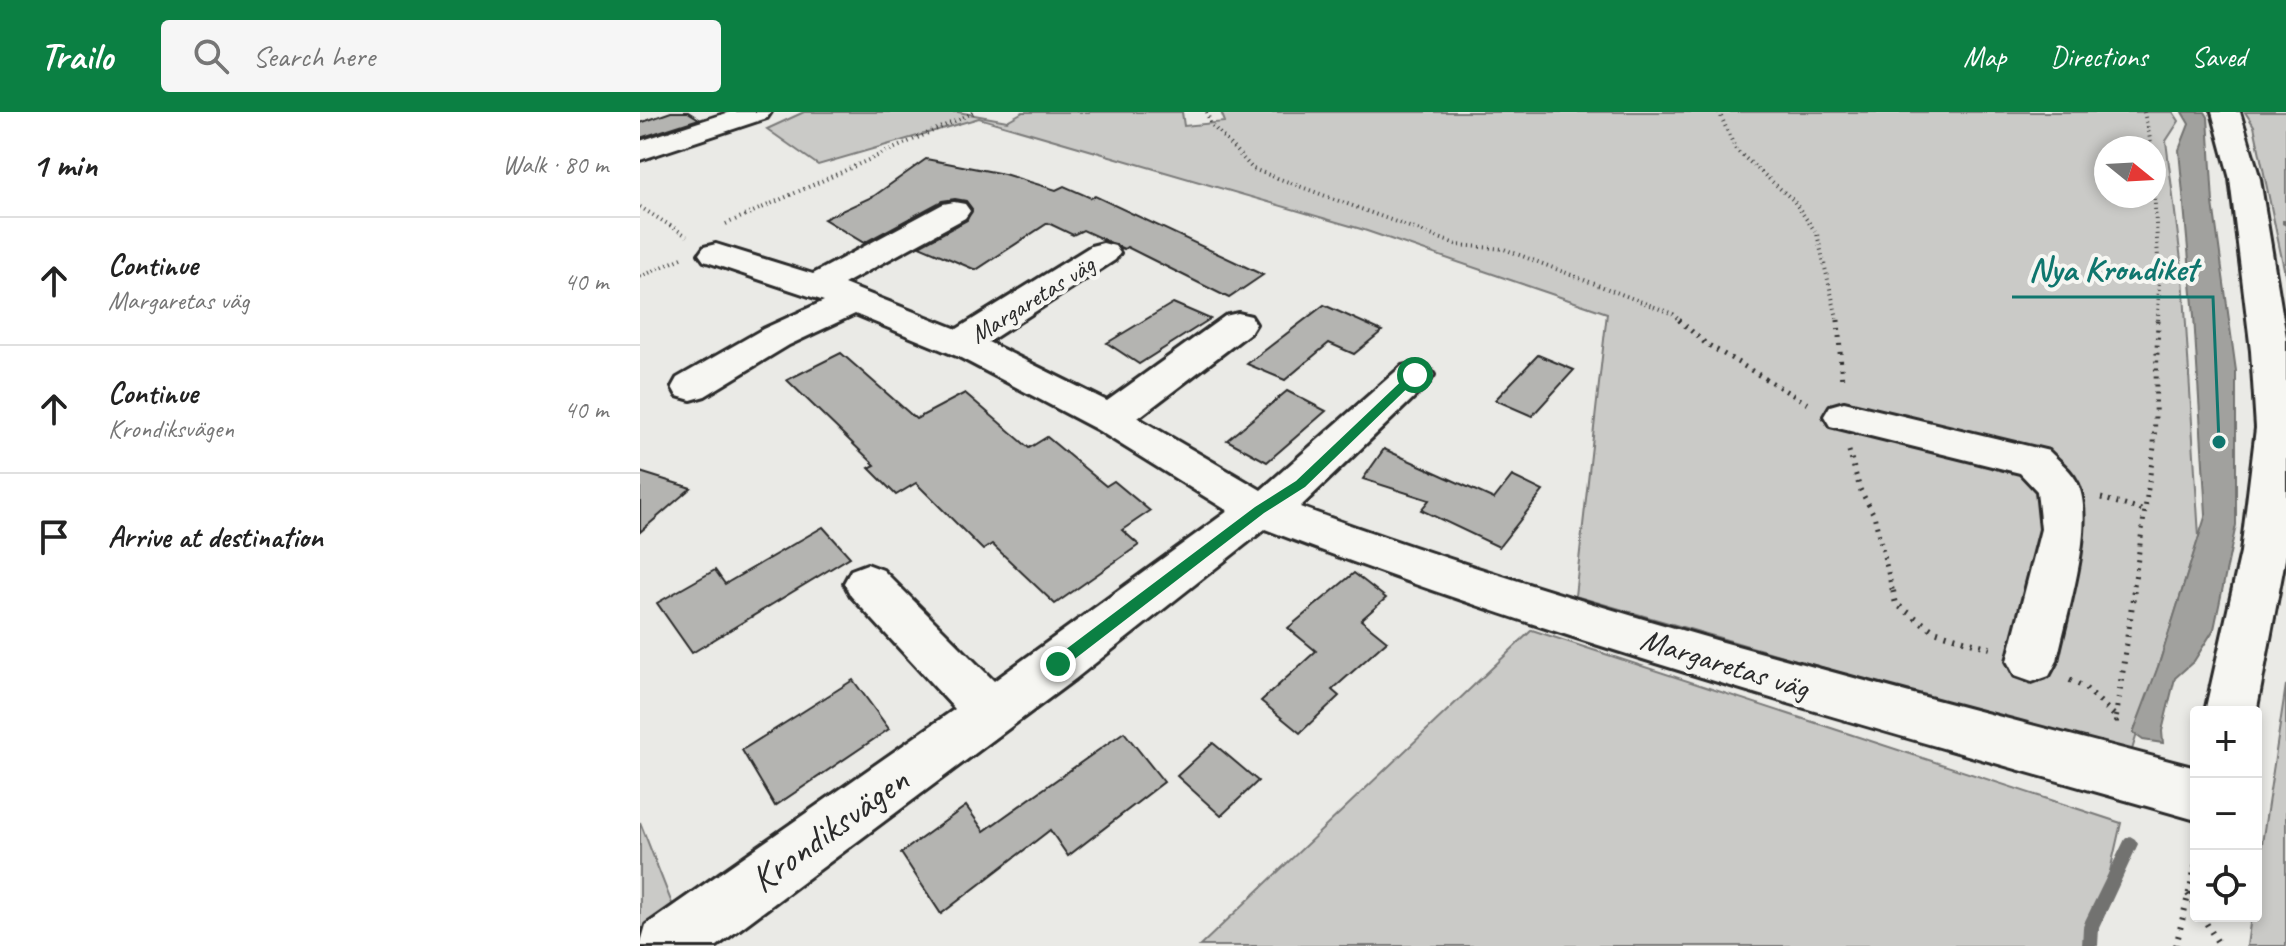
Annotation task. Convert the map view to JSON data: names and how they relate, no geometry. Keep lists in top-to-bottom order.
{
  "streets": {
    "street": ["Margaretas väg", "Krondiksvägen"]
  },
  "crossings": [
    ["Margaretas väg", "Krondiksvägen"]
  ],
  "places": ["Nya Krondiket"],
  "north": "right",
  "page": {
    "header": "Trailo",
    "search": "Search here",
    "nav": ["Map", "Directions", "Saved"],
    "heading": ["1 min", "Walk · 80 m"],
    "list": [
      ["Continue", "Margaretas väg", "40 m"],
      ["Continue", "Krondiksvägen", "40 m"],
      "Arrive at destination"
    ],
    "map_buttons": ["+", "−"]
  }
}
